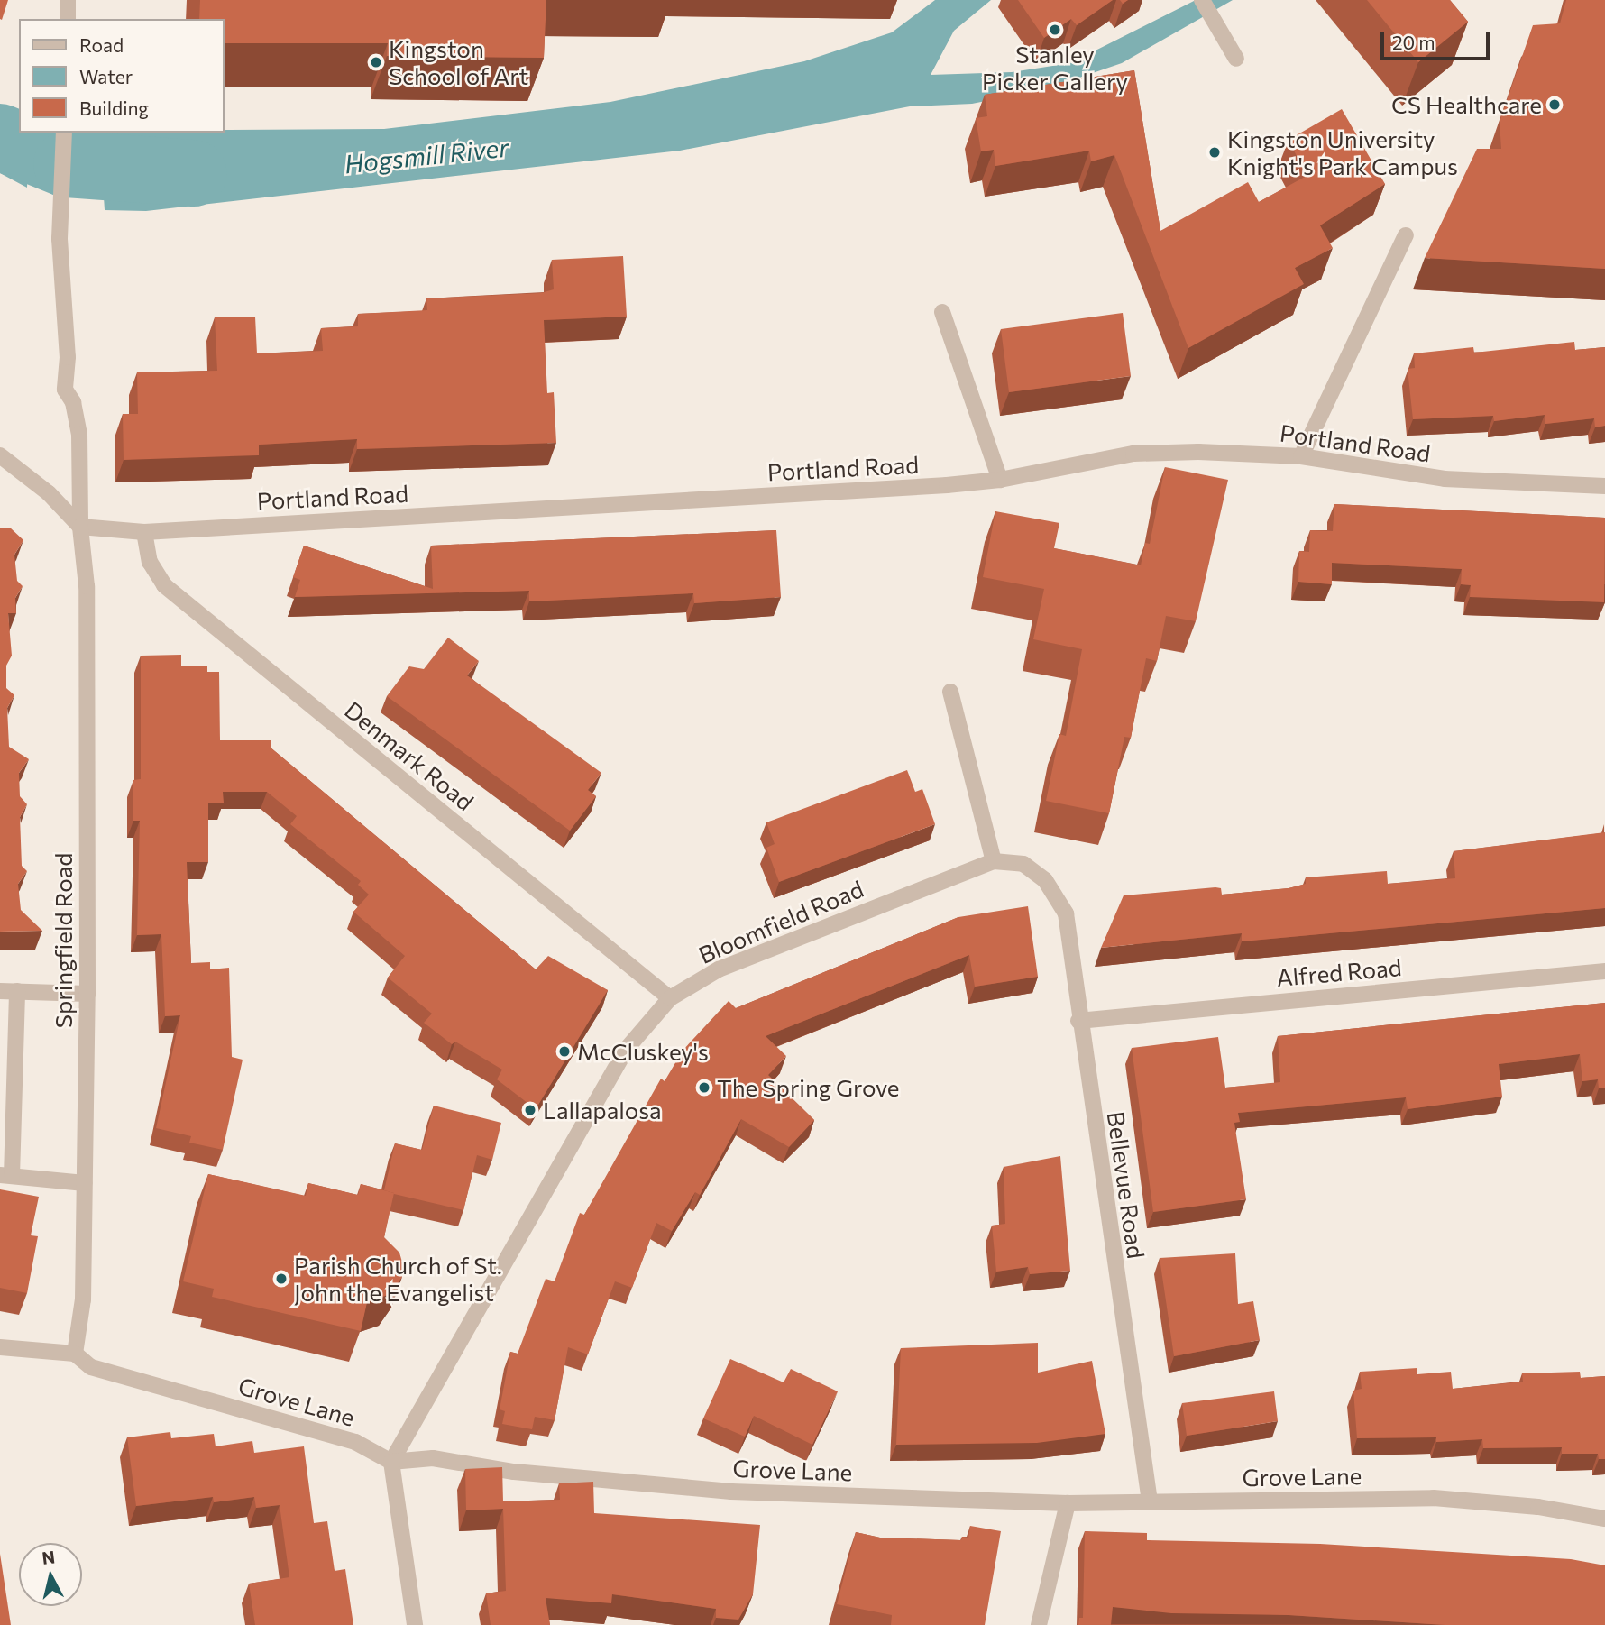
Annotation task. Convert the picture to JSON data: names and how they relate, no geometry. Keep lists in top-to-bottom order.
{
  "streets": {
    "street": [
      "Portland Road",
      "Denmark Road",
      "Bloomfield Road",
      "Springfield Road",
      "Alfred Road",
      "Bellevue Road",
      "Grove Lane"
    ]
  },
  "crossings": [
    ["Portland Road", "Denmark Road"],
    ["Portland Road", "Springfield Road"],
    ["Denmark Road", "Bloomfield Road"],
    ["Bloomfield Road", "Bellevue Road"],
    ["Bloomfield Road", "Grove Lane"],
    ["Springfield Road", "Grove Lane"],
    ["Alfred Road", "Bellevue Road"],
    ["Bellevue Road", "Grove Lane"]
  ],
  "water": ["Hogsmill River"],
  "places": [
    "Stanley Picker Gallery",
    "Kingston School of Art",
    "CS Healthcare",
    "Kingston University Knight's Park Campus",
    "McCluskey's",
    "The Spring Grove",
    "Lallapalosa",
    "Parish Church of St. John the Evangelist"
  ],
  "legend": ["Road", "Water", "Building"],
  "scale_bar": "20 m",
  "north": "top"
}
